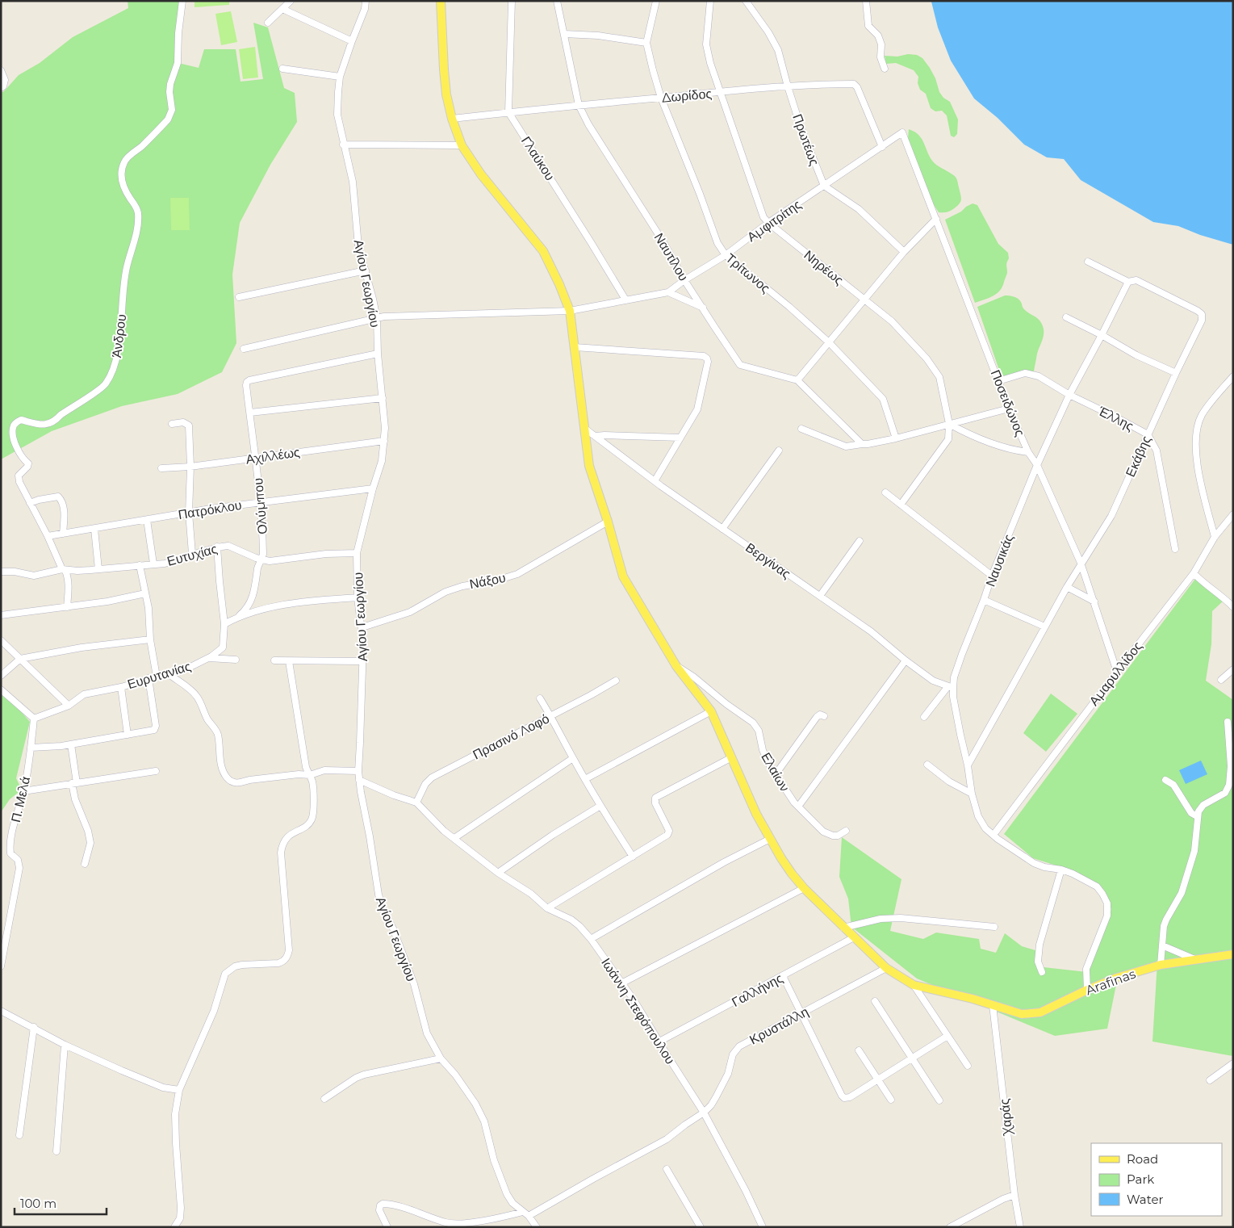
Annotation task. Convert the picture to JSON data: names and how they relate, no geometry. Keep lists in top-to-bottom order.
{
  "streets": {
    "main road": ["Arafinas"],
    "street": [
      "Δωρίδος",
      "Πρωτέως",
      "Γλαύκου",
      "Αμφιτρίτης",
      "Ναυτίλου",
      "Νηρέως",
      "Τρίτωνος",
      "Αγίου Γεωργίου",
      "Άνδρου",
      "Ποσειδώνος",
      "Έλλης",
      "Αχιλλέως",
      "Εκάβης",
      "Ολύμπου",
      "Πατρόκλου",
      "Ευτυχίας",
      "Βεργίνας",
      "Ναυσικάς",
      "Νάξου",
      "Αμαρυλλίδος",
      "Ευρυτανίας",
      "Πρασινό Λοφό",
      "Ελαίων",
      "Π. Μελά",
      "Γαλλήνης",
      "Ιωάννη Στεφόπουλου",
      "Κρυστάλλη",
      "Χαράς"
    ]
  },
  "crossings": [
    ["Δωρίδος", "Πρωτέως"],
    ["Δωρίδος", "Γλαύκου"],
    ["Δωρίδος", "Αμφιτρίτης"],
    ["Δωρίδος", "Ναυτίλου"],
    ["Δωρίδος", "Νηρέως"],
    ["Δωρίδος", "Τρίτωνος"],
    ["Δωρίδος", "Arafinas"],
    ["Πρωτέως", "Αμφιτρίτης"],
    ["Γλαύκου", "Αμφιτρίτης"],
    ["Αμφιτρίτης", "Ναυτίλου"],
    ["Αμφιτρίτης", "Νηρέως"],
    ["Αμφιτρίτης", "Τρίτωνος"],
    ["Αμφιτρίτης", "Αγίου Γεωργίου"],
    ["Αμφιτρίτης", "Ποσειδώνος"],
    ["Αμφιτρίτης", "Arafinas"],
    ["Αγίου Γεωργίου", "Αχιλλέως"],
    ["Αγίου Γεωργίου", "Ολύμπου"],
    ["Αγίου Γεωργίου", "Πατρόκλου"],
    ["Αγίου Γεωργίου", "Ευτυχίας"],
    ["Αγίου Γεωργίου", "Νάξου"],
    ["Αγίου Γεωργίου", "Ιωάννη Στεφόπουλου"],
    ["Αγίου Γεωργίου", "Κρυστάλλη"],
    ["Άνδρου", "Πατρόκλου"],
    ["Άνδρου", "Ευτυχίας"],
    ["Ποσειδώνος", "Έλλης"],
    ["Ποσειδώνος", "Εκάβης"],
    ["Ποσειδώνος", "Ναυσικάς"],
    ["Ποσειδώνος", "Αμαρυλλίδος"],
    ["Έλλης", "Εκάβης"],
    ["Έλλης", "Ναυσικάς"],
    ["Αχιλλέως", "Ολύμπου"],
    ["Εκάβης", "Ναυσικάς"],
    ["Ολύμπου", "Πατρόκλου"],
    ["Ολύμπου", "Ευτυχίας"],
    ["Βεργίνας", "Ναυσικάς"],
    ["Βεργίνας", "Arafinas"],
    ["Νάξου", "Arafinas"],
    ["Ευρυτανίας", "Π. Μελά"],
    ["Πρασινό Λοφό", "Ιωάννη Στεφόπουλου"],
    ["Ελαίων", "Arafinas"],
    ["Arafinas", "Γαλλήνης"],
    ["Arafinas", "Κρυστάλλη"],
    ["Arafinas", "Χαράς"],
    ["Γαλλήνης", "Ιωάννη Στεφόπουλου"],
    ["Ιωάννη Στεφόπουλου", "Κρυστάλλη"]
  ],
  "legend": ["Road", "Park", "Water"],
  "scale_bar": "100 m"
}
